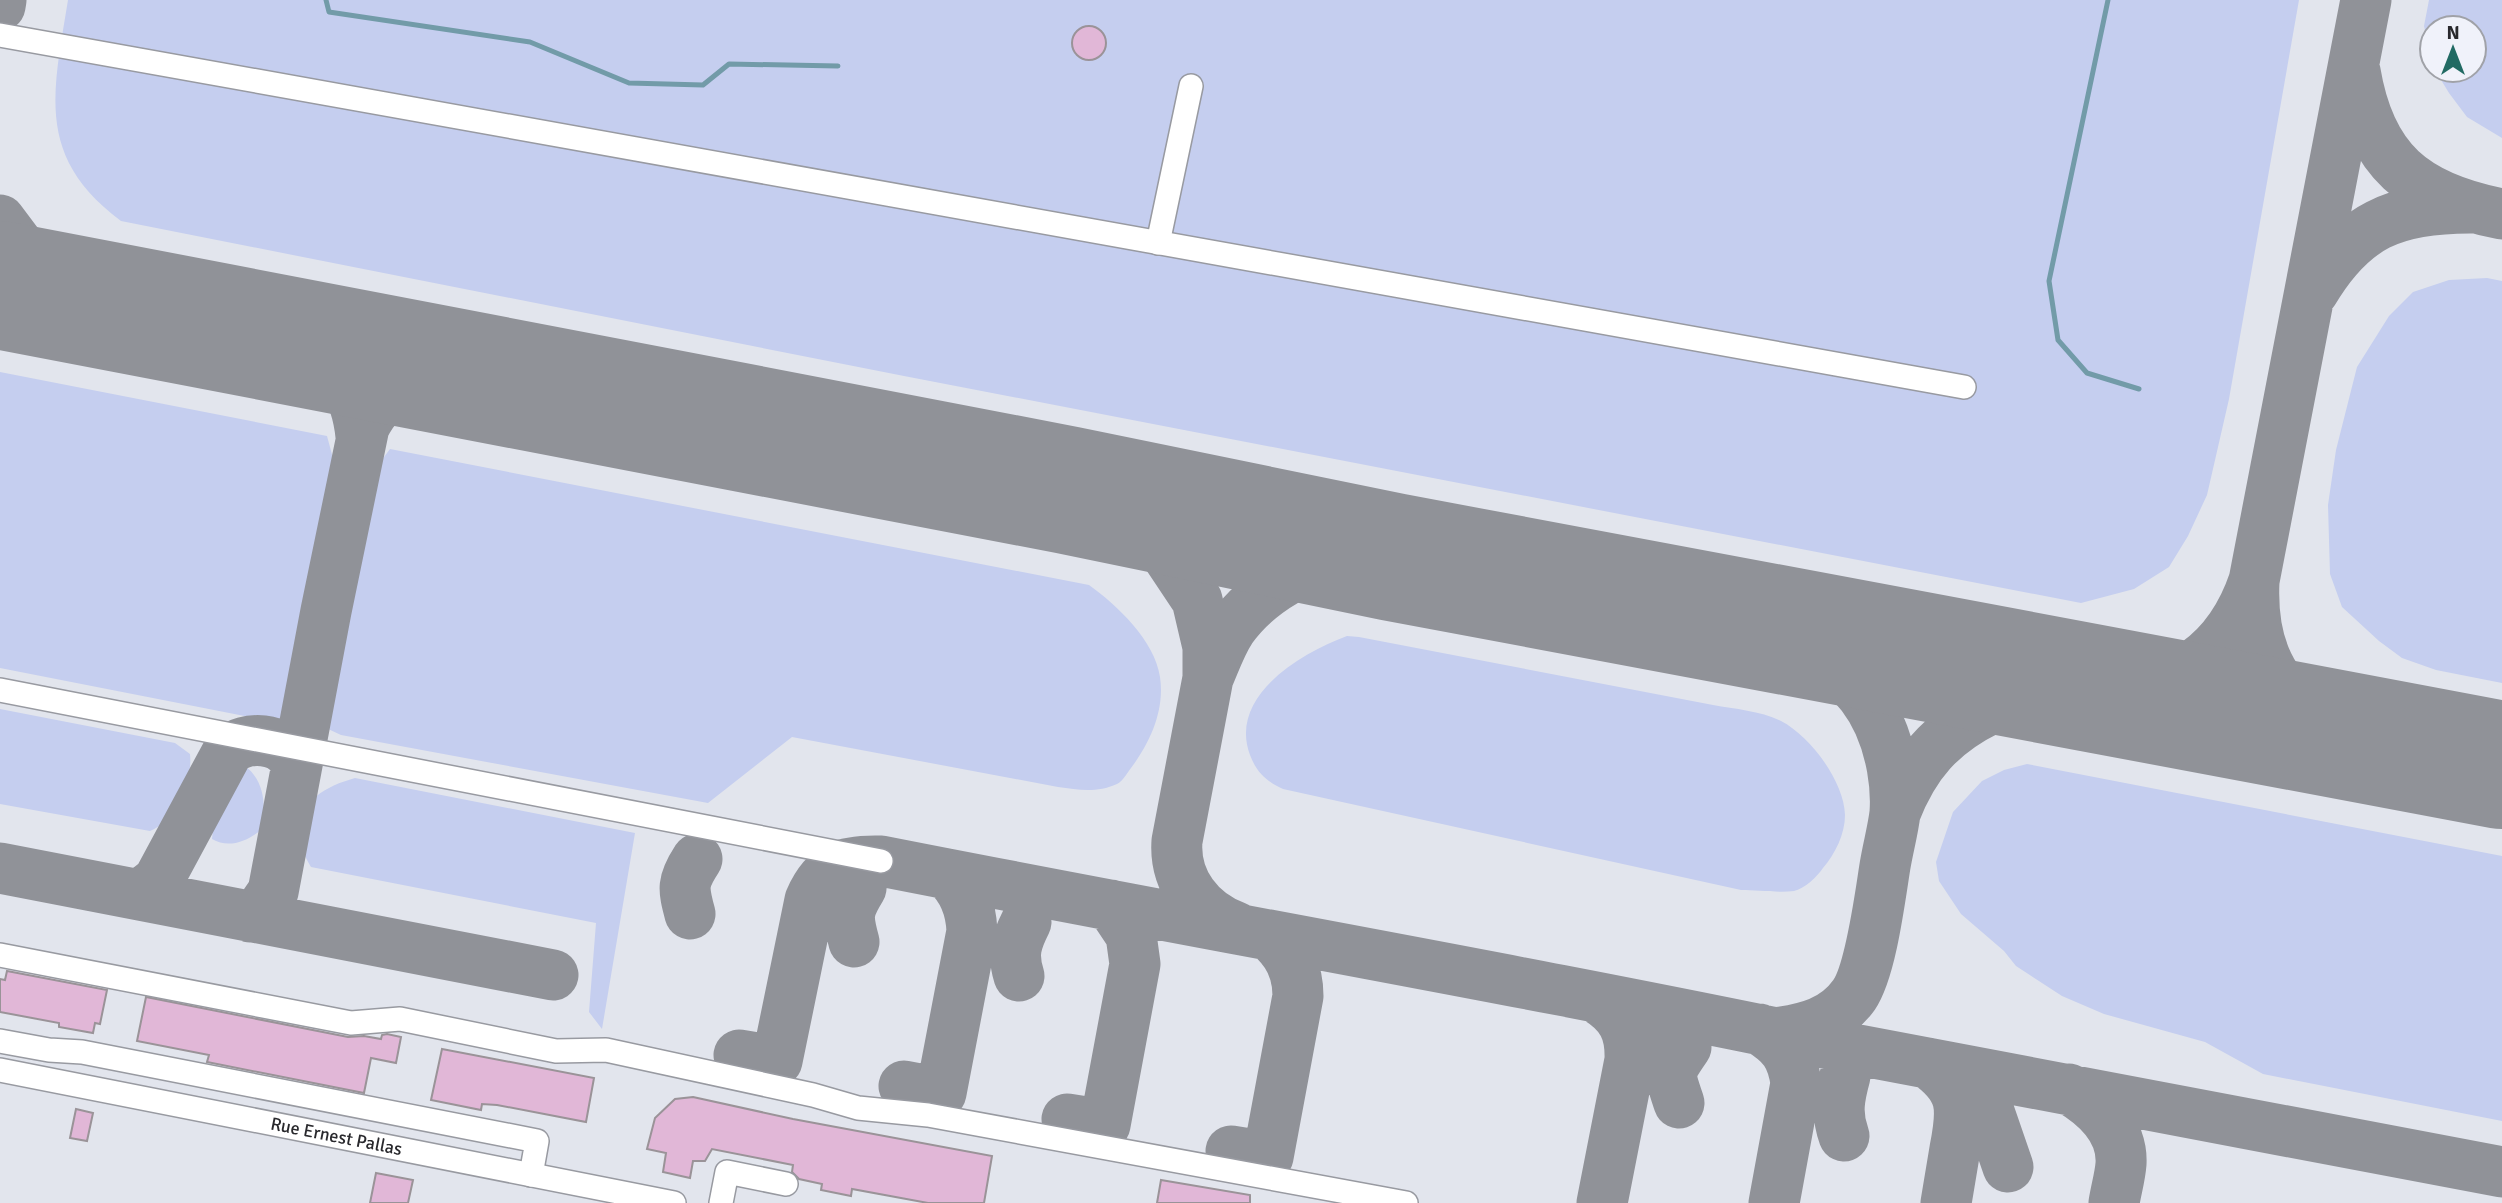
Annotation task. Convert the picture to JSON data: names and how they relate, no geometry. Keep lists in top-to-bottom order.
{
  "streets": {
    "street": ["Rue Ernest Pallas"]
  },
  "north": "top"
}
